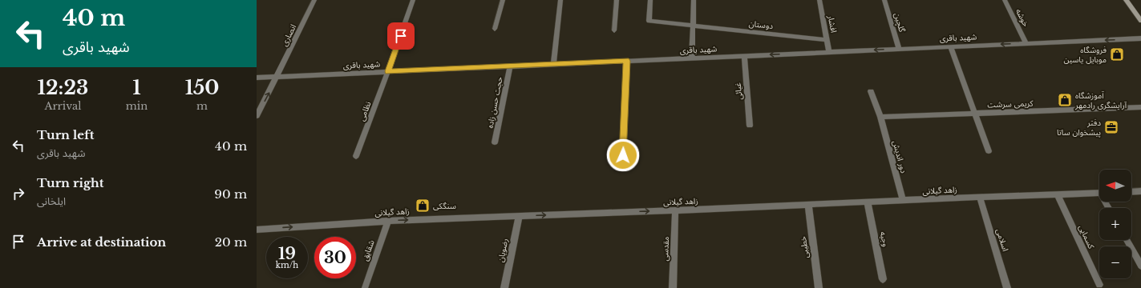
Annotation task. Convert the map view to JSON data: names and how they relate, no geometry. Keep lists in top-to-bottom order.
{
  "streets": {
    "street": [
      "خوشه",
      "گلچین",
      "افشار",
      "دوستان",
      "انصاری",
      "شهید باقری",
      "غیائی",
      "حجت حسن زاده",
      "کریمی سرشت",
      "نظامی",
      "دور اندیش",
      "زاهد گیلانی",
      "کسمایی",
      "وجیه",
      "اسلامی",
      "خطیبی",
      "مقدسی",
      "شقایق",
      "رضویان"
    ]
  },
  "crossings": [
    ["خوشه", "شهید باقری"],
    ["گلچین", "شهید باقری"],
    ["افشار", "دوستان"],
    ["افشار", "شهید باقری"],
    ["انصاری", "شهید باقری"],
    ["شهید باقری", "غیائی"],
    ["شهید باقری", "حجت حسن زاده"],
    ["شهید باقری", "نظامی"],
    ["کریمی سرشت", "دور اندیش"],
    ["دور اندیش", "زاهد گیلانی"],
    ["زاهد گیلانی", "کسمایی"],
    ["زاهد گیلانی", "وجیه"],
    ["زاهد گیلانی", "اسلامی"],
    ["زاهد گیلانی", "خطیبی"],
    ["زاهد گیلانی", "مقدسی"],
    ["زاهد گیلانی", "شقایق"],
    ["زاهد گیلانی", "رضویان"]
  ],
  "one_way": ["شهید باقری", "زاهد گیلانی"],
  "places": {
    "shop": ["فروشگاه موبایل یاسین", "آموزشگاه آرایشگری رادمهر", "سنگکی"],
    "office": ["دفتر پیشخوان ساتا"]
  },
  "north": "left",
  "page": {
    "turn": ["40 m", "شهید باقری"],
    "eta": [
      "12:23",
      "Arrival",
      "1",
      "min",
      "150",
      "m"
    ],
    "list": [
      {
        "name": "Turn left",
        "note": "شهید باقری",
        "value": "40 m"
      },
      {
        "name": "Turn right",
        "note": "ایلخانی",
        "value": "90 m"
      },
      {
        "name": "Arrive at destination",
        "value": "20 m"
      }
    ],
    "map_buttons": ["+", "−"],
    "speed": "19 km/h",
    "limit": "30"
  }
}
